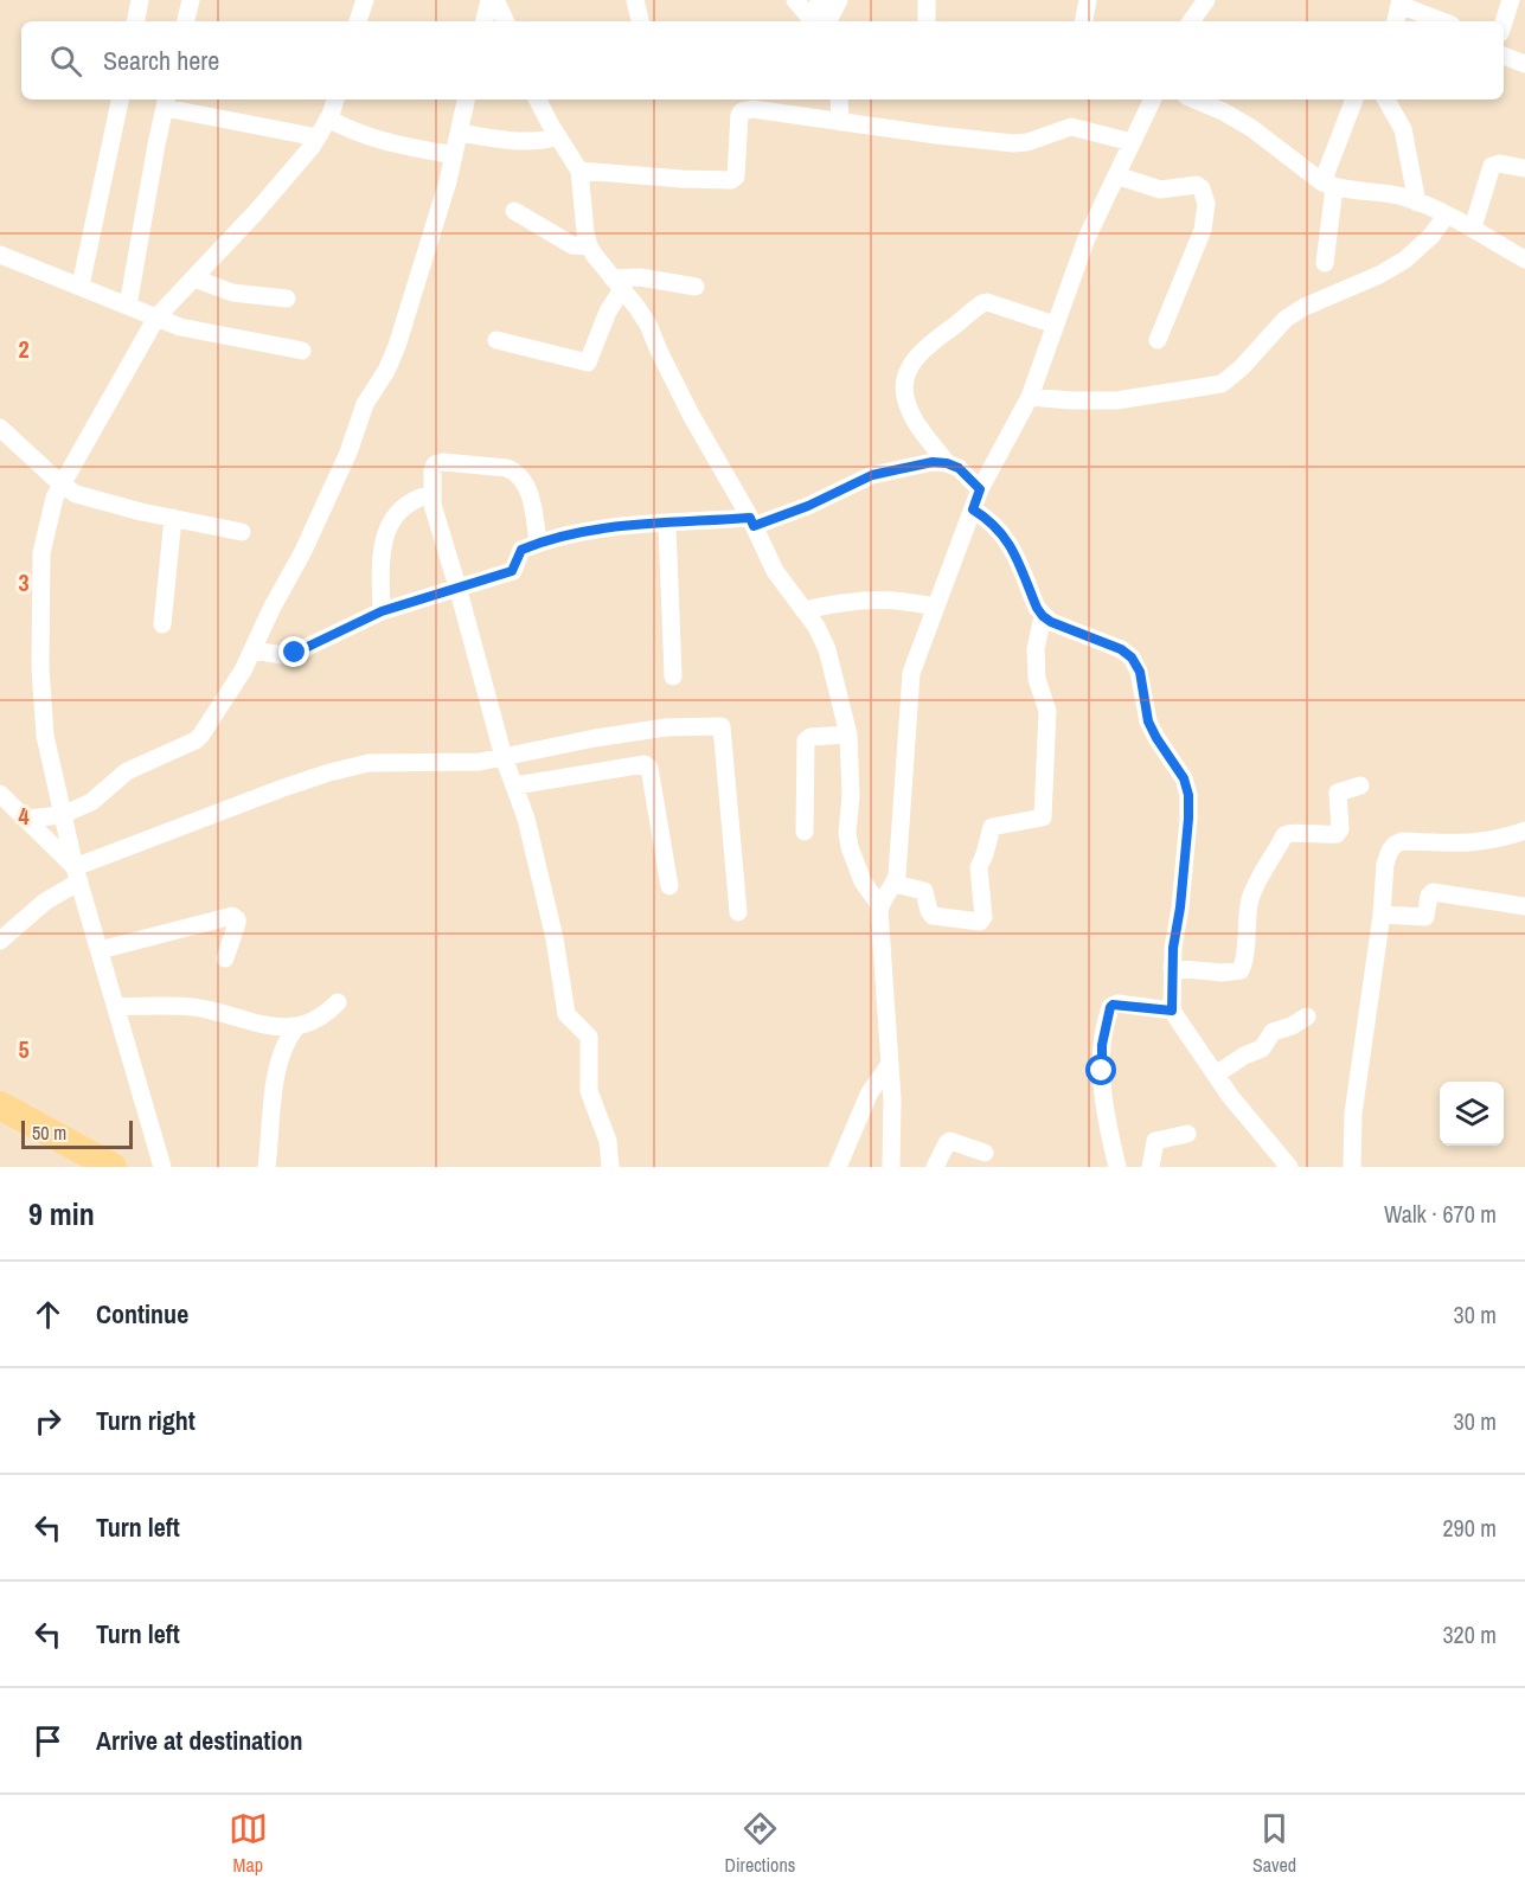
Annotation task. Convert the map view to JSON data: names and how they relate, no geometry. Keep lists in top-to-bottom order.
{
  "scale_bar": "50 m",
  "page": {
    "search": "Search here",
    "scale": "50 m",
    "heading": ["9 min", "Walk · 670 m"],
    "list": [
      ["Continue", "30 m"],
      ["Turn right", "30 m"],
      ["Turn left", "290 m"],
      ["Turn left", "320 m"],
      "Arrive at destination"
    ],
    "nav": ["Map", "Directions", "Saved"]
  },
  "grid": {
    "rows": [
      "2",
      "3",
      "4",
      "5"
    ]
  }
}
